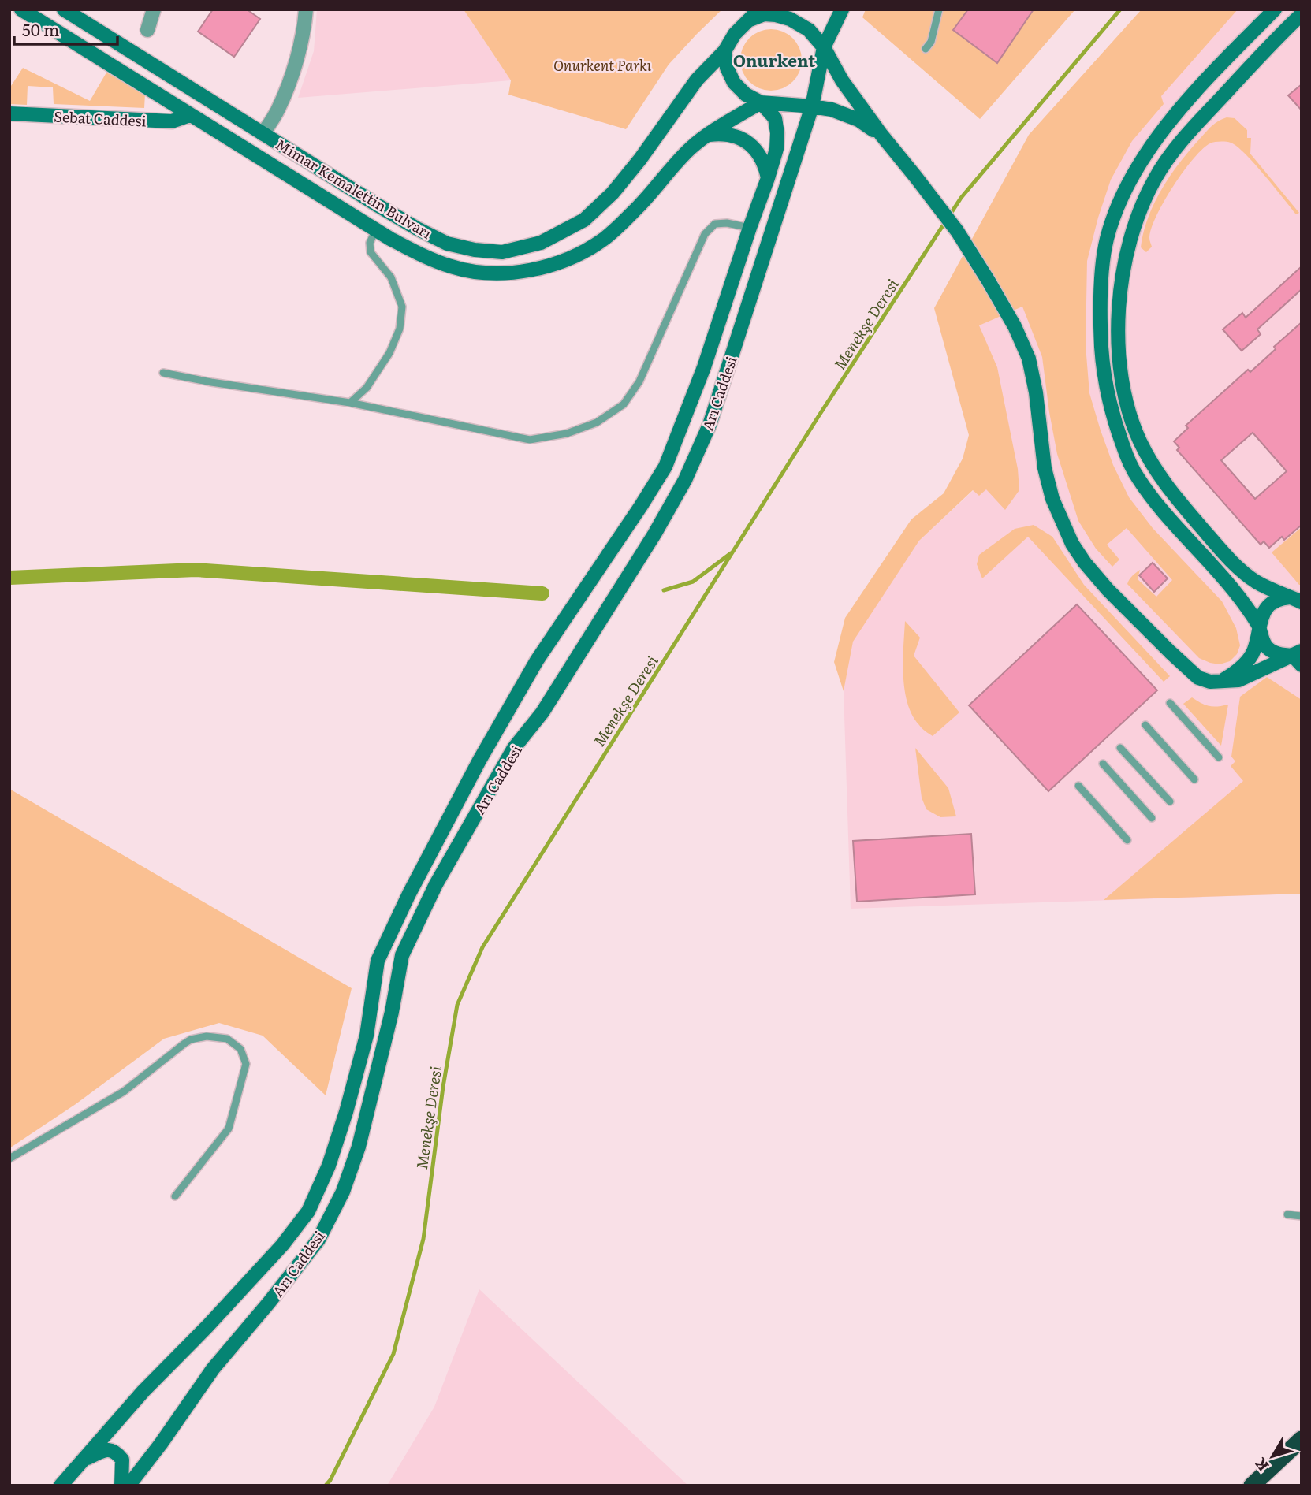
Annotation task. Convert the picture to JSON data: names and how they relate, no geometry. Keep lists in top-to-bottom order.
{
  "streets": {
    "main road": ["Sebat Caddesi", "Mimar Kemalettin Bulvarı", "Arı Caddesi"]
  },
  "crossings": [
    ["Mimar Kemalettin Bulvarı", "Arı Caddesi"]
  ],
  "districts": ["Onurkent"],
  "water": ["Menekşe Deresi"],
  "parks": ["Onurkent Parkı"],
  "scale_bar": "50 m",
  "north": "bottom left"
}
